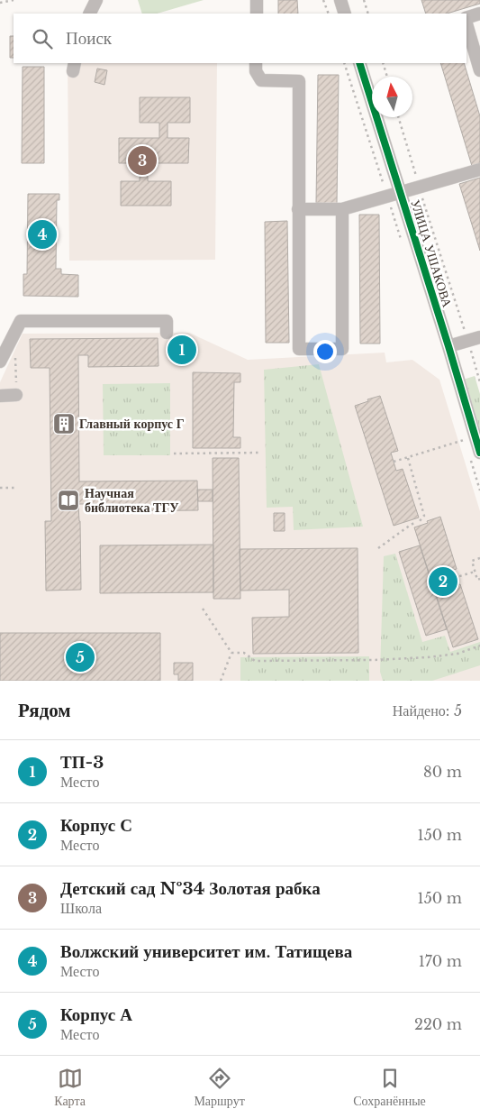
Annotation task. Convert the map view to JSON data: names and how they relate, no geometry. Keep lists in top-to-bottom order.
{
  "streets": {
    "street": ["УЛИЦА УШАКОВА"]
  },
  "places": {
    "building": ["Главный корпус Г"],
    "library": ["Научная библиотека ТГУ"]
  },
  "north": "top",
  "page": {
    "search": "Поиск",
    "pins": [
      "3",
      "4",
      "1",
      "2",
      "5"
    ],
    "heading": ["Рядом", "Найдено: 5"],
    "list": [
      {
        "mark": "1",
        "name": "ТП-3",
        "note": "Место",
        "value": "80 m"
      },
      {
        "mark": "2",
        "name": "Корпус С",
        "note": "Место",
        "value": "150 m"
      },
      {
        "mark": "3",
        "name": "Детский сад №34 Золотая рабка",
        "note": "Школа",
        "value": "150 m"
      },
      {
        "mark": "4",
        "name": "Волжский университет им. Татищева",
        "note": "Место",
        "value": "170 m"
      },
      {
        "mark": "5",
        "name": "Корпус А",
        "note": "Место",
        "value": "220 m"
      }
    ],
    "nav": ["Карта", "Маршрут", "Сохранённые"]
  }
}
